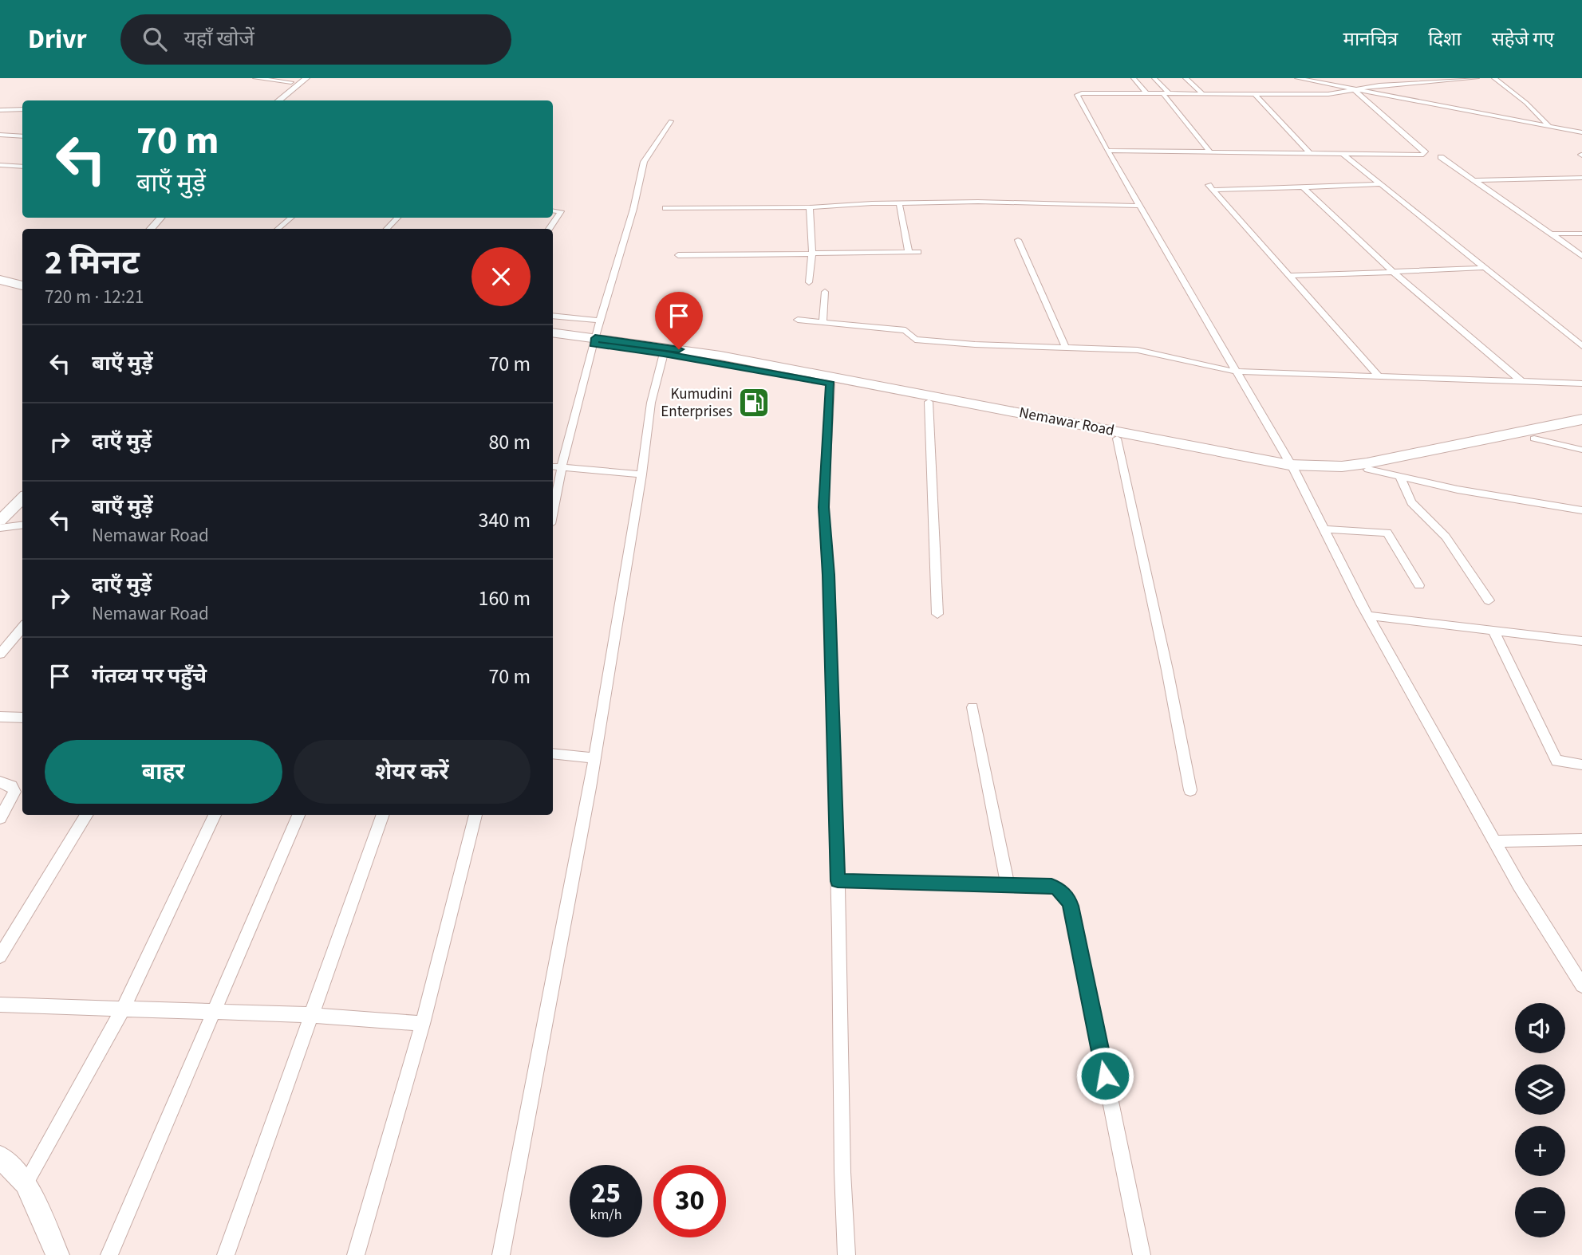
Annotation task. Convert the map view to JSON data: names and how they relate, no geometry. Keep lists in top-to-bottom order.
{
  "streets": {
    "highway": ["Nemawar Road"]
  },
  "places": {
    "fuel station": ["Kumudini Enterprises"]
  },
  "page": {
    "header": "Drivr",
    "search": "यहाँ खोजें",
    "nav": ["मानचित्र", "दिशा", "सहेजे गए"],
    "turn": ["70 m", "बाएँ मुड़ें"],
    "heading": ["2 मिनट", "720 m · 12:21"],
    "list": [
      {
        "name": "बाएँ मुड़ें",
        "value": "70 m"
      },
      {
        "name": "दाएँ मुड़ें",
        "value": "80 m"
      },
      {
        "name": "बाएँ मुड़ें",
        "note": "Nemawar Road",
        "value": "340 m"
      },
      {
        "name": "दाएँ मुड़ें",
        "note": "Nemawar Road",
        "value": "160 m"
      },
      {
        "name": "गंतव्य पर पहुँचे",
        "value": "70 m"
      }
    ],
    "buttons": ["बाहर", "शेयर करें"],
    "map_buttons": ["+", "−"],
    "speed": "25 km/h",
    "limit": "30"
  }
}
